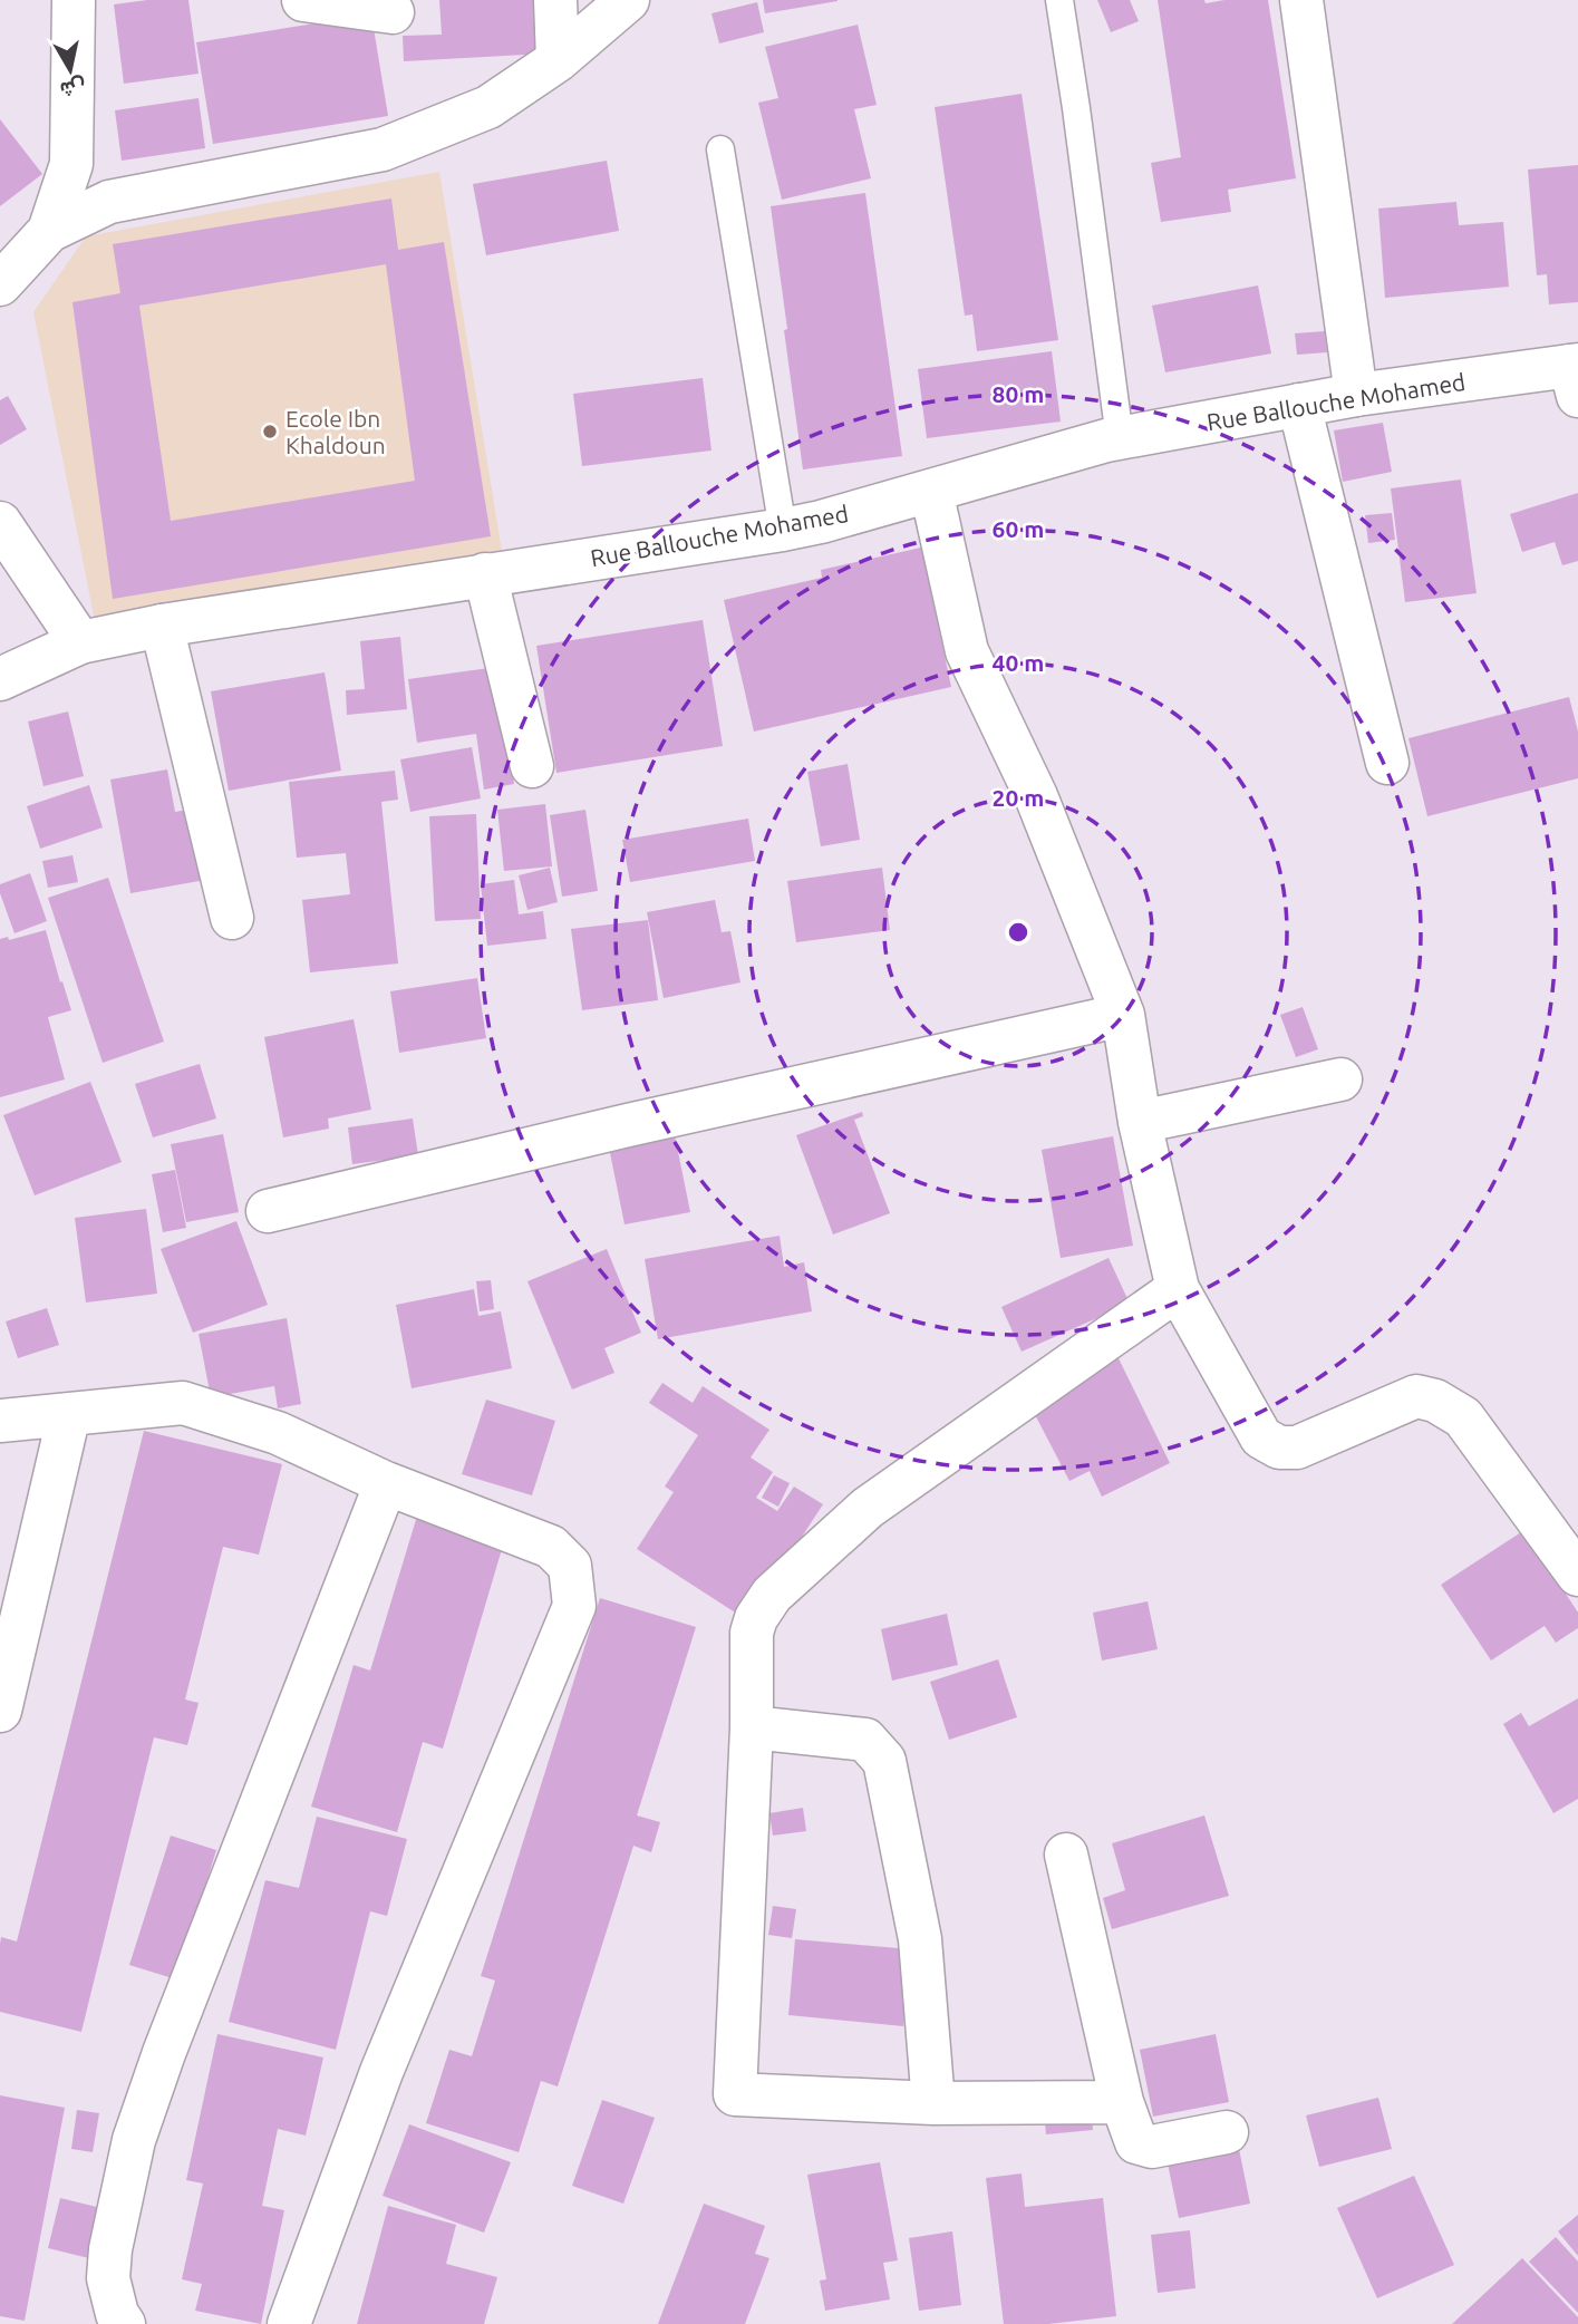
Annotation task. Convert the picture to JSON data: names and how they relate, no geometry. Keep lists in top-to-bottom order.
{
  "streets": {
    "street": ["Rue Ballouche Mohamed"]
  },
  "places": ["Ecole Ibn Khaldoun"],
  "north": "bottom",
  "rings": [
    "80 m",
    "60 m",
    "40 m",
    "20 m"
  ]
}
